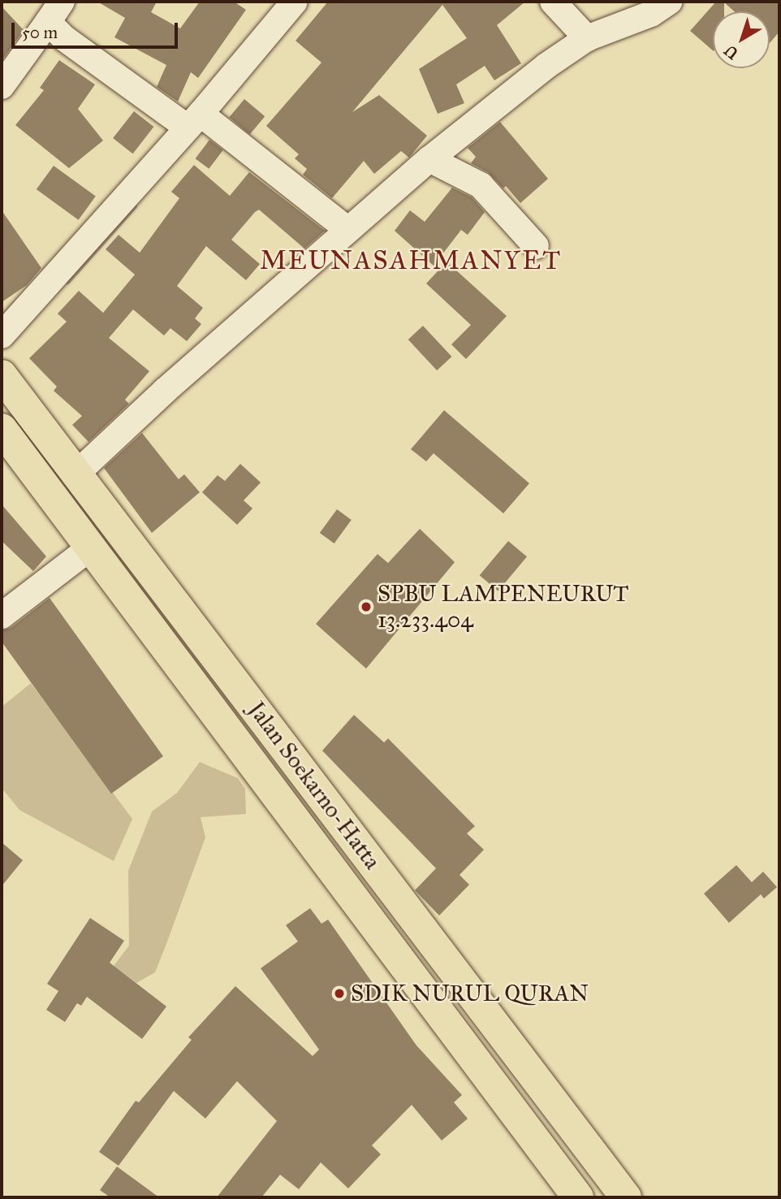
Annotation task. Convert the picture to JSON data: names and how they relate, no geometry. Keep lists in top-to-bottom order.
{
  "streets": {
    "highway": ["Jalan Soekarno-Hatta"]
  },
  "districts": ["MEUNASAHMANYET"],
  "places": ["SPBU LAMPENEURUT 13.233.404", "SDIK NURUL QURAN"],
  "scale_bar": "50 m",
  "north": "bottom left"
}
